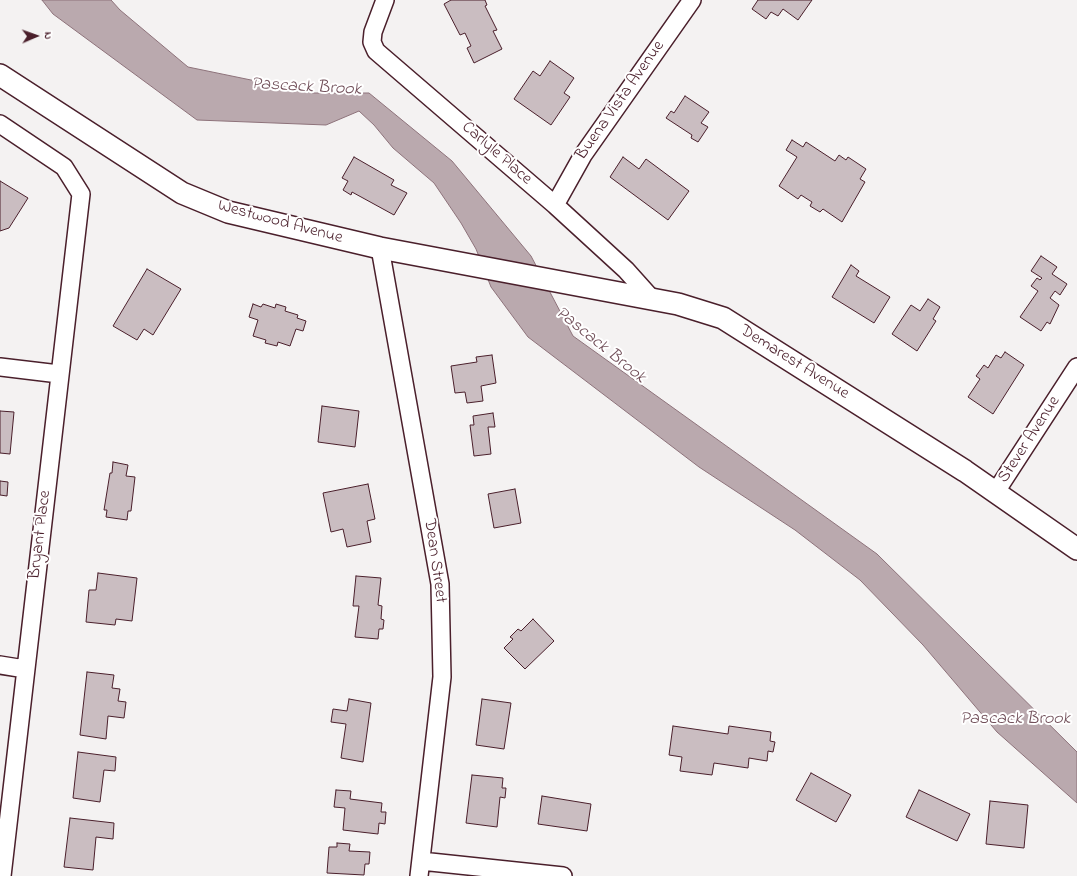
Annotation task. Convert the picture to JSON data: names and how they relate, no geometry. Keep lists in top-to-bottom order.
{
  "streets": {
    "street": [
      "Buena Vista Avenue",
      "Carlyle Place",
      "Westwood Avenue",
      "Demarest Avenue",
      "Stever Avenue",
      "Bryant Place",
      "Dean Street"
    ]
  },
  "crossings": [
    ["Buena Vista Avenue", "Carlyle Place"],
    ["Carlyle Place", "Demarest Avenue"],
    ["Westwood Avenue", "Demarest Avenue"],
    ["Westwood Avenue", "Dean Street"],
    ["Demarest Avenue", "Stever Avenue"]
  ],
  "water": ["Pascack Brook"],
  "north": "right"
}
